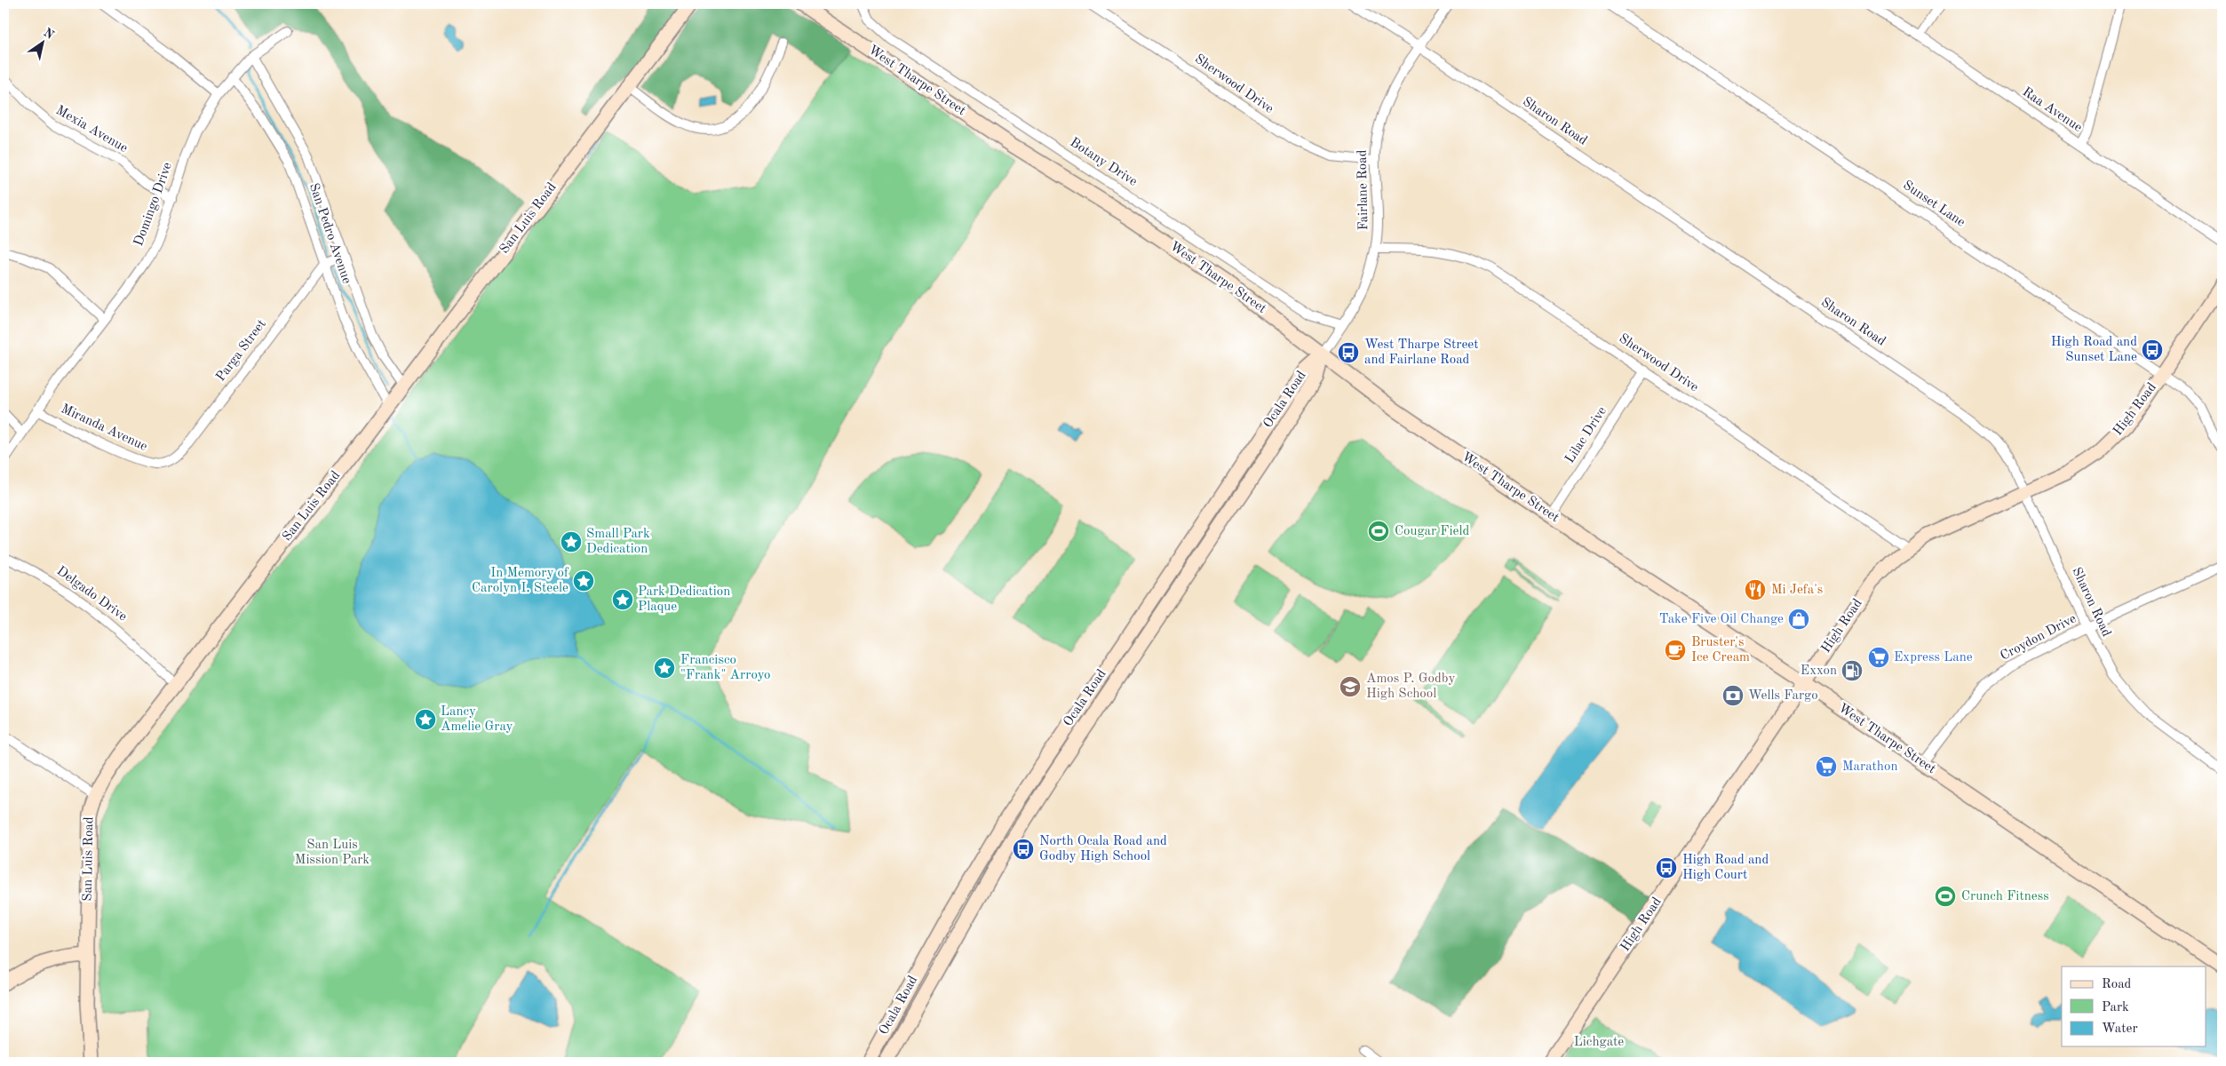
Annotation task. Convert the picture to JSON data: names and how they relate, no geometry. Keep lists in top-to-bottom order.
{
  "streets": {
    "main road": [
      "West Tharpe Street",
      "San Luis Road",
      "Ocala Road",
      "High Road"
    ],
    "street": [
      "Sherwood Drive",
      "Raa Avenue",
      "Sharon Road",
      "Mexia Avenue",
      "Botany Drive",
      "Fairlane Road",
      "Domingo Drive",
      "Sunset Lane",
      "San Pedro Avenue",
      "Parga Street",
      "Miranda Avenue",
      "Lilac Drive",
      "Delgado Drive",
      "Croydon Drive"
    ]
  },
  "crossings": [
    ["West Tharpe Street", "Fairlane Road"],
    ["West Tharpe Street", "Ocala Road"],
    ["West Tharpe Street", "High Road"],
    ["West Tharpe Street", "Lilac Drive"],
    ["West Tharpe Street", "Croydon Drive"],
    ["Sherwood Drive", "Fairlane Road"],
    ["Sherwood Drive", "High Road"],
    ["Sherwood Drive", "Lilac Drive"],
    ["Sharon Road", "Fairlane Road"],
    ["Sharon Road", "High Road"],
    ["Sharon Road", "Croydon Drive"],
    ["Mexia Avenue", "Domingo Drive"],
    ["Botany Drive", "Fairlane Road"],
    ["Fairlane Road", "Ocala Road"],
    ["Domingo Drive", "San Pedro Avenue"],
    ["Domingo Drive", "Miranda Avenue"],
    ["Sunset Lane", "High Road"],
    ["San Luis Road", "San Pedro Avenue"],
    ["San Luis Road", "Delgado Drive"],
    ["San Pedro Avenue", "Parga Street"],
    ["Parga Street", "Miranda Avenue"]
  ],
  "parks": ["San Luis Mission Park", "Lichgate"],
  "places": {
    "bus stop": [
      "High Road and Sunset Lane",
      "West Tharpe Street and Fairlane Road",
      "North Ocala Road and Godby High School",
      "High Road and High Court"
    ],
    "sports": ["Cougar Field", "Crunch Fitness"],
    "place": [
      "Small Park Dedication",
      "In Memory of Carolyn I. Steele",
      "Park Dedication Plaque",
      "Francisco \"Frank\" Arroyo",
      "Lancy Amelie Gray"
    ],
    "restaurant": ["Mi Jefa's"],
    "shop": ["Take Five Oil Change"],
    "cafe": ["Bruster's Ice Cream"],
    "supermarket": ["Express Lane", "Marathon"],
    "fuel station": ["Exxon"],
    "school or university": ["Amos P. Godby High School"],
    "bank": ["Wells Fargo"]
  },
  "legend": ["Road", "Park", "Water"],
  "north": "top right"
}
